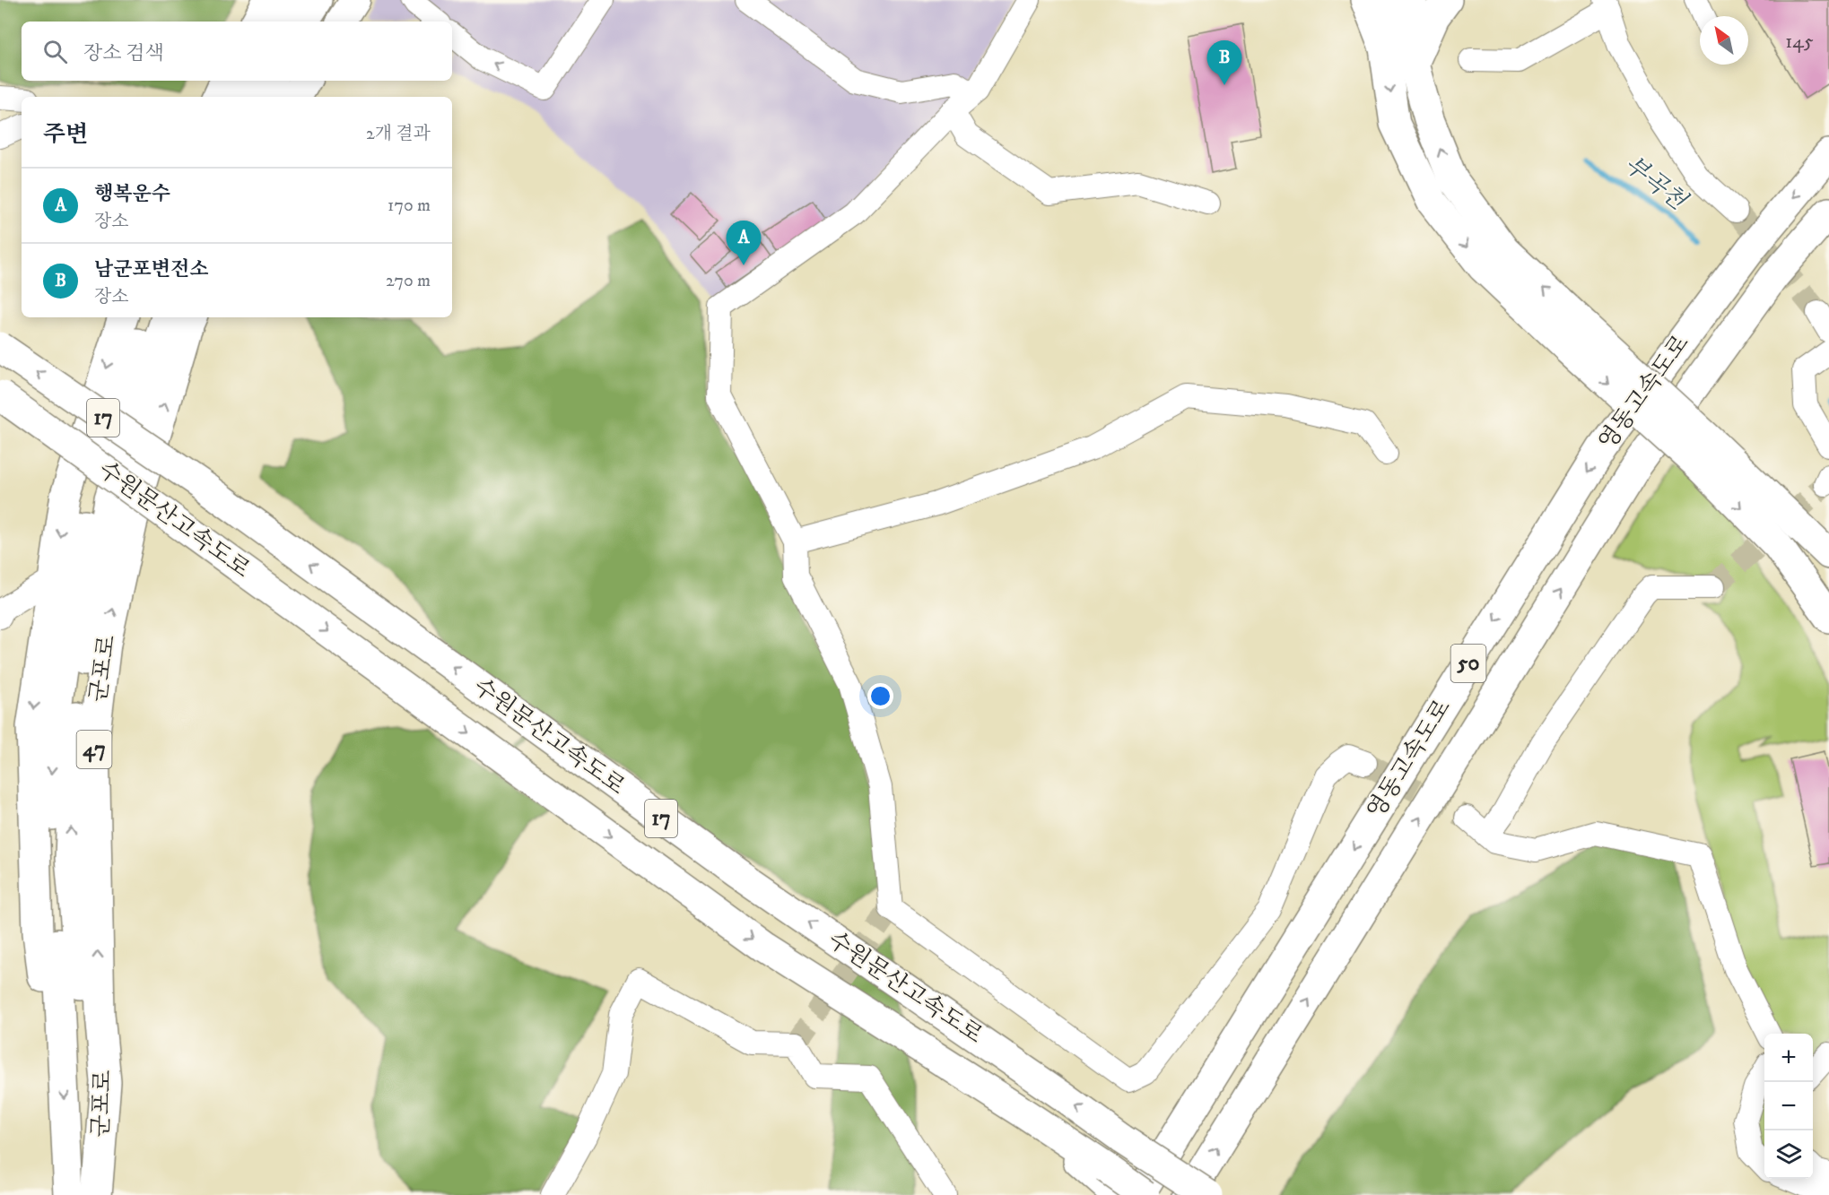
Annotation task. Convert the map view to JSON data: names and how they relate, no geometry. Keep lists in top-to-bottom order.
{
  "streets": {
    "main road": [
      "영동고속도로",
      "17",
      "수원문산고속도로",
      "50",
      "군포로",
      "47"
    ]
  },
  "water": ["부곡천"],
  "house_numbers": ["145"],
  "north": "top left",
  "page": {
    "search": "장소 검색",
    "pins": ["B", "A"],
    "heading": ["주변", "2개 결과"],
    "list": [
      {
        "mark": "A",
        "name": "행복운수",
        "note": "장소",
        "value": "170 m"
      },
      {
        "mark": "B",
        "name": "남군포변전소",
        "note": "장소",
        "value": "270 m"
      }
    ],
    "map_buttons": ["+", "−"]
  }
}
